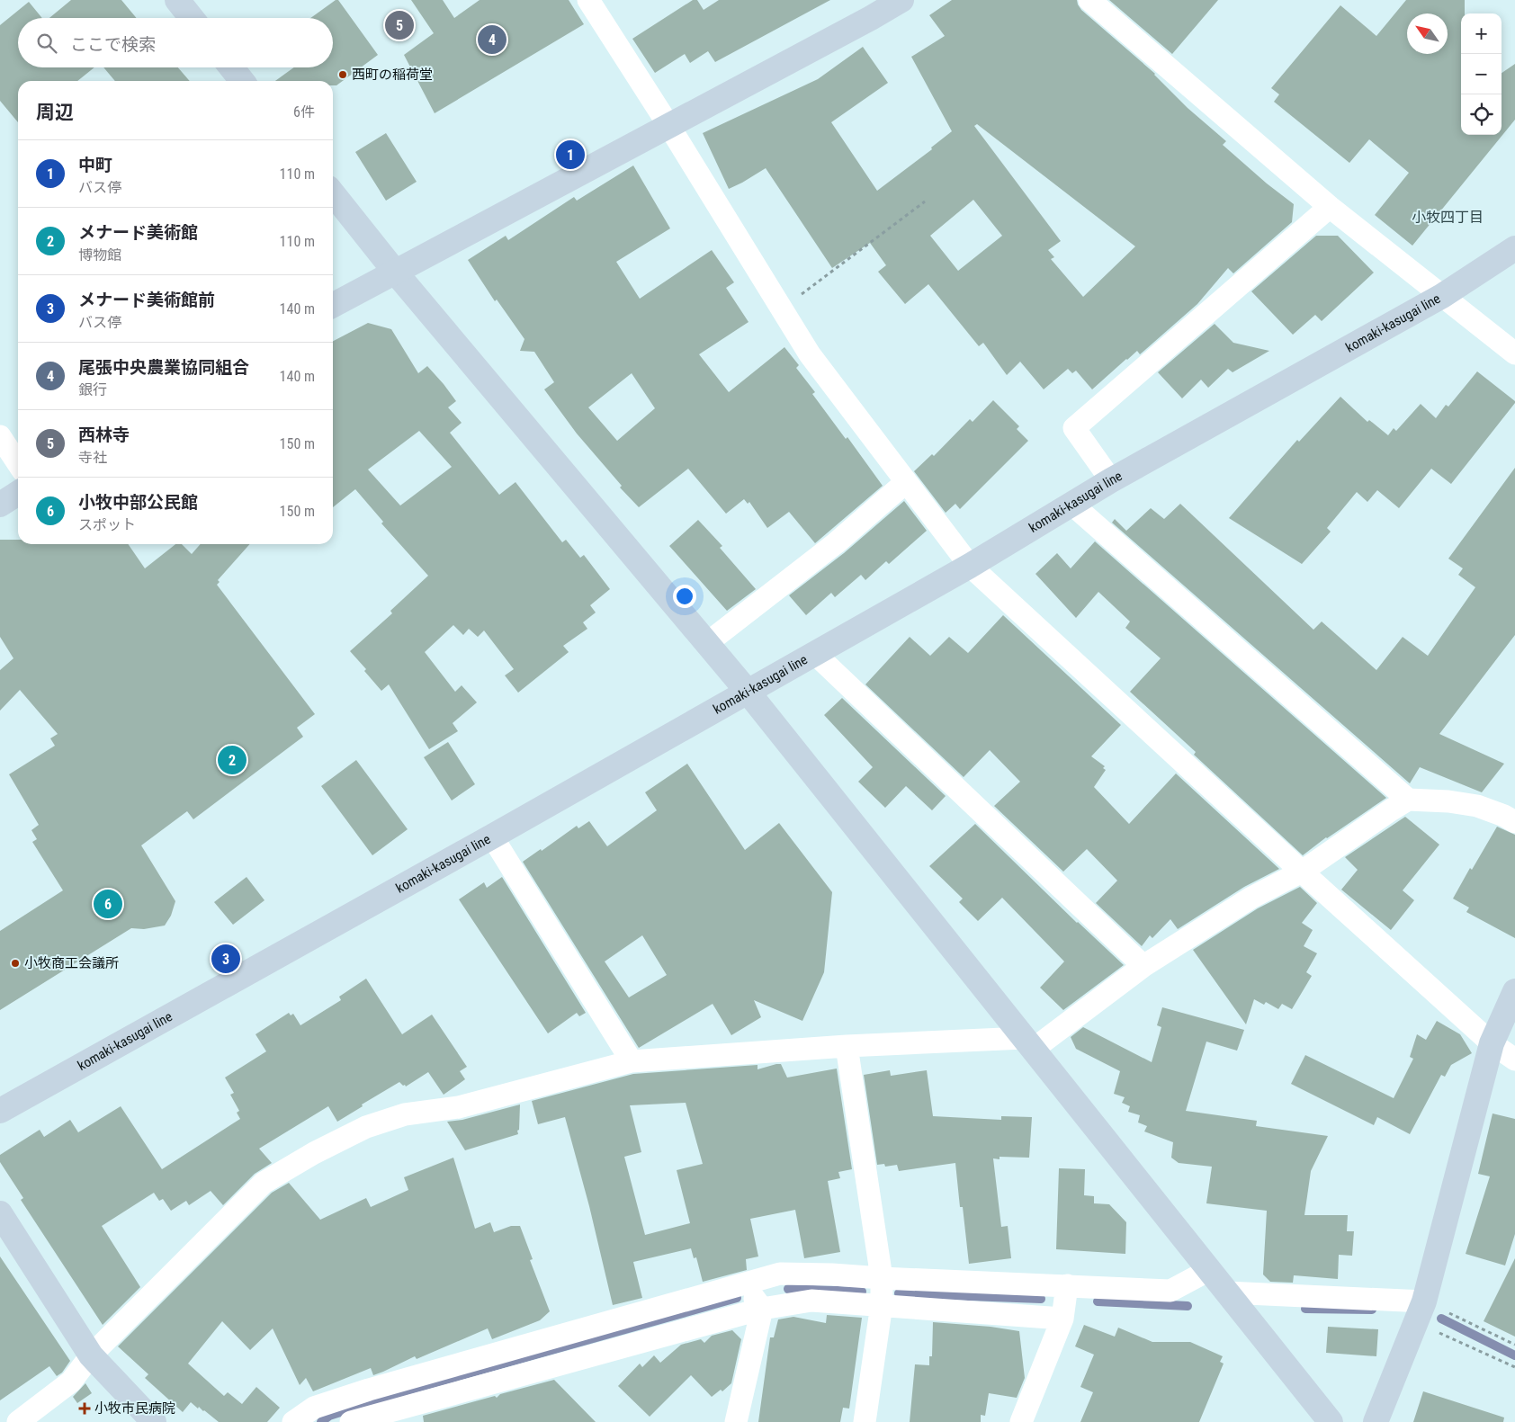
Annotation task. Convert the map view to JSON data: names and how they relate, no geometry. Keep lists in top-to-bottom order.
{
  "streets": {
    "street": ["komaki-kasugai line"]
  },
  "districts": ["小牧四丁目"],
  "places": {
    "other": ["西町の稲荷堂", "小牧商工会議所"],
    "health": ["小牧市民病院"]
  },
  "north": "top left",
  "page": {
    "pins": [
      "5",
      "4",
      "1",
      "2",
      "6",
      "3"
    ],
    "map_buttons": ["+", "−"],
    "search": "ここで検索",
    "heading": ["周辺", "6件"],
    "list": [
      {
        "mark": "1",
        "name": "中町",
        "note": "バス停",
        "value": "110 m"
      },
      {
        "mark": "2",
        "name": "メナード美術館",
        "note": "博物館",
        "value": "110 m"
      },
      {
        "mark": "3",
        "name": "メナード美術館前",
        "note": "バス停",
        "value": "140 m"
      },
      {
        "mark": "4",
        "name": "尾張中央農業協同組合",
        "note": "銀行",
        "value": "140 m"
      },
      {
        "mark": "5",
        "name": "西林寺",
        "note": "寺社",
        "value": "150 m"
      },
      {
        "mark": "6",
        "name": "小牧中部公民館",
        "note": "スポット",
        "value": "150 m"
      }
    ]
  }
}
